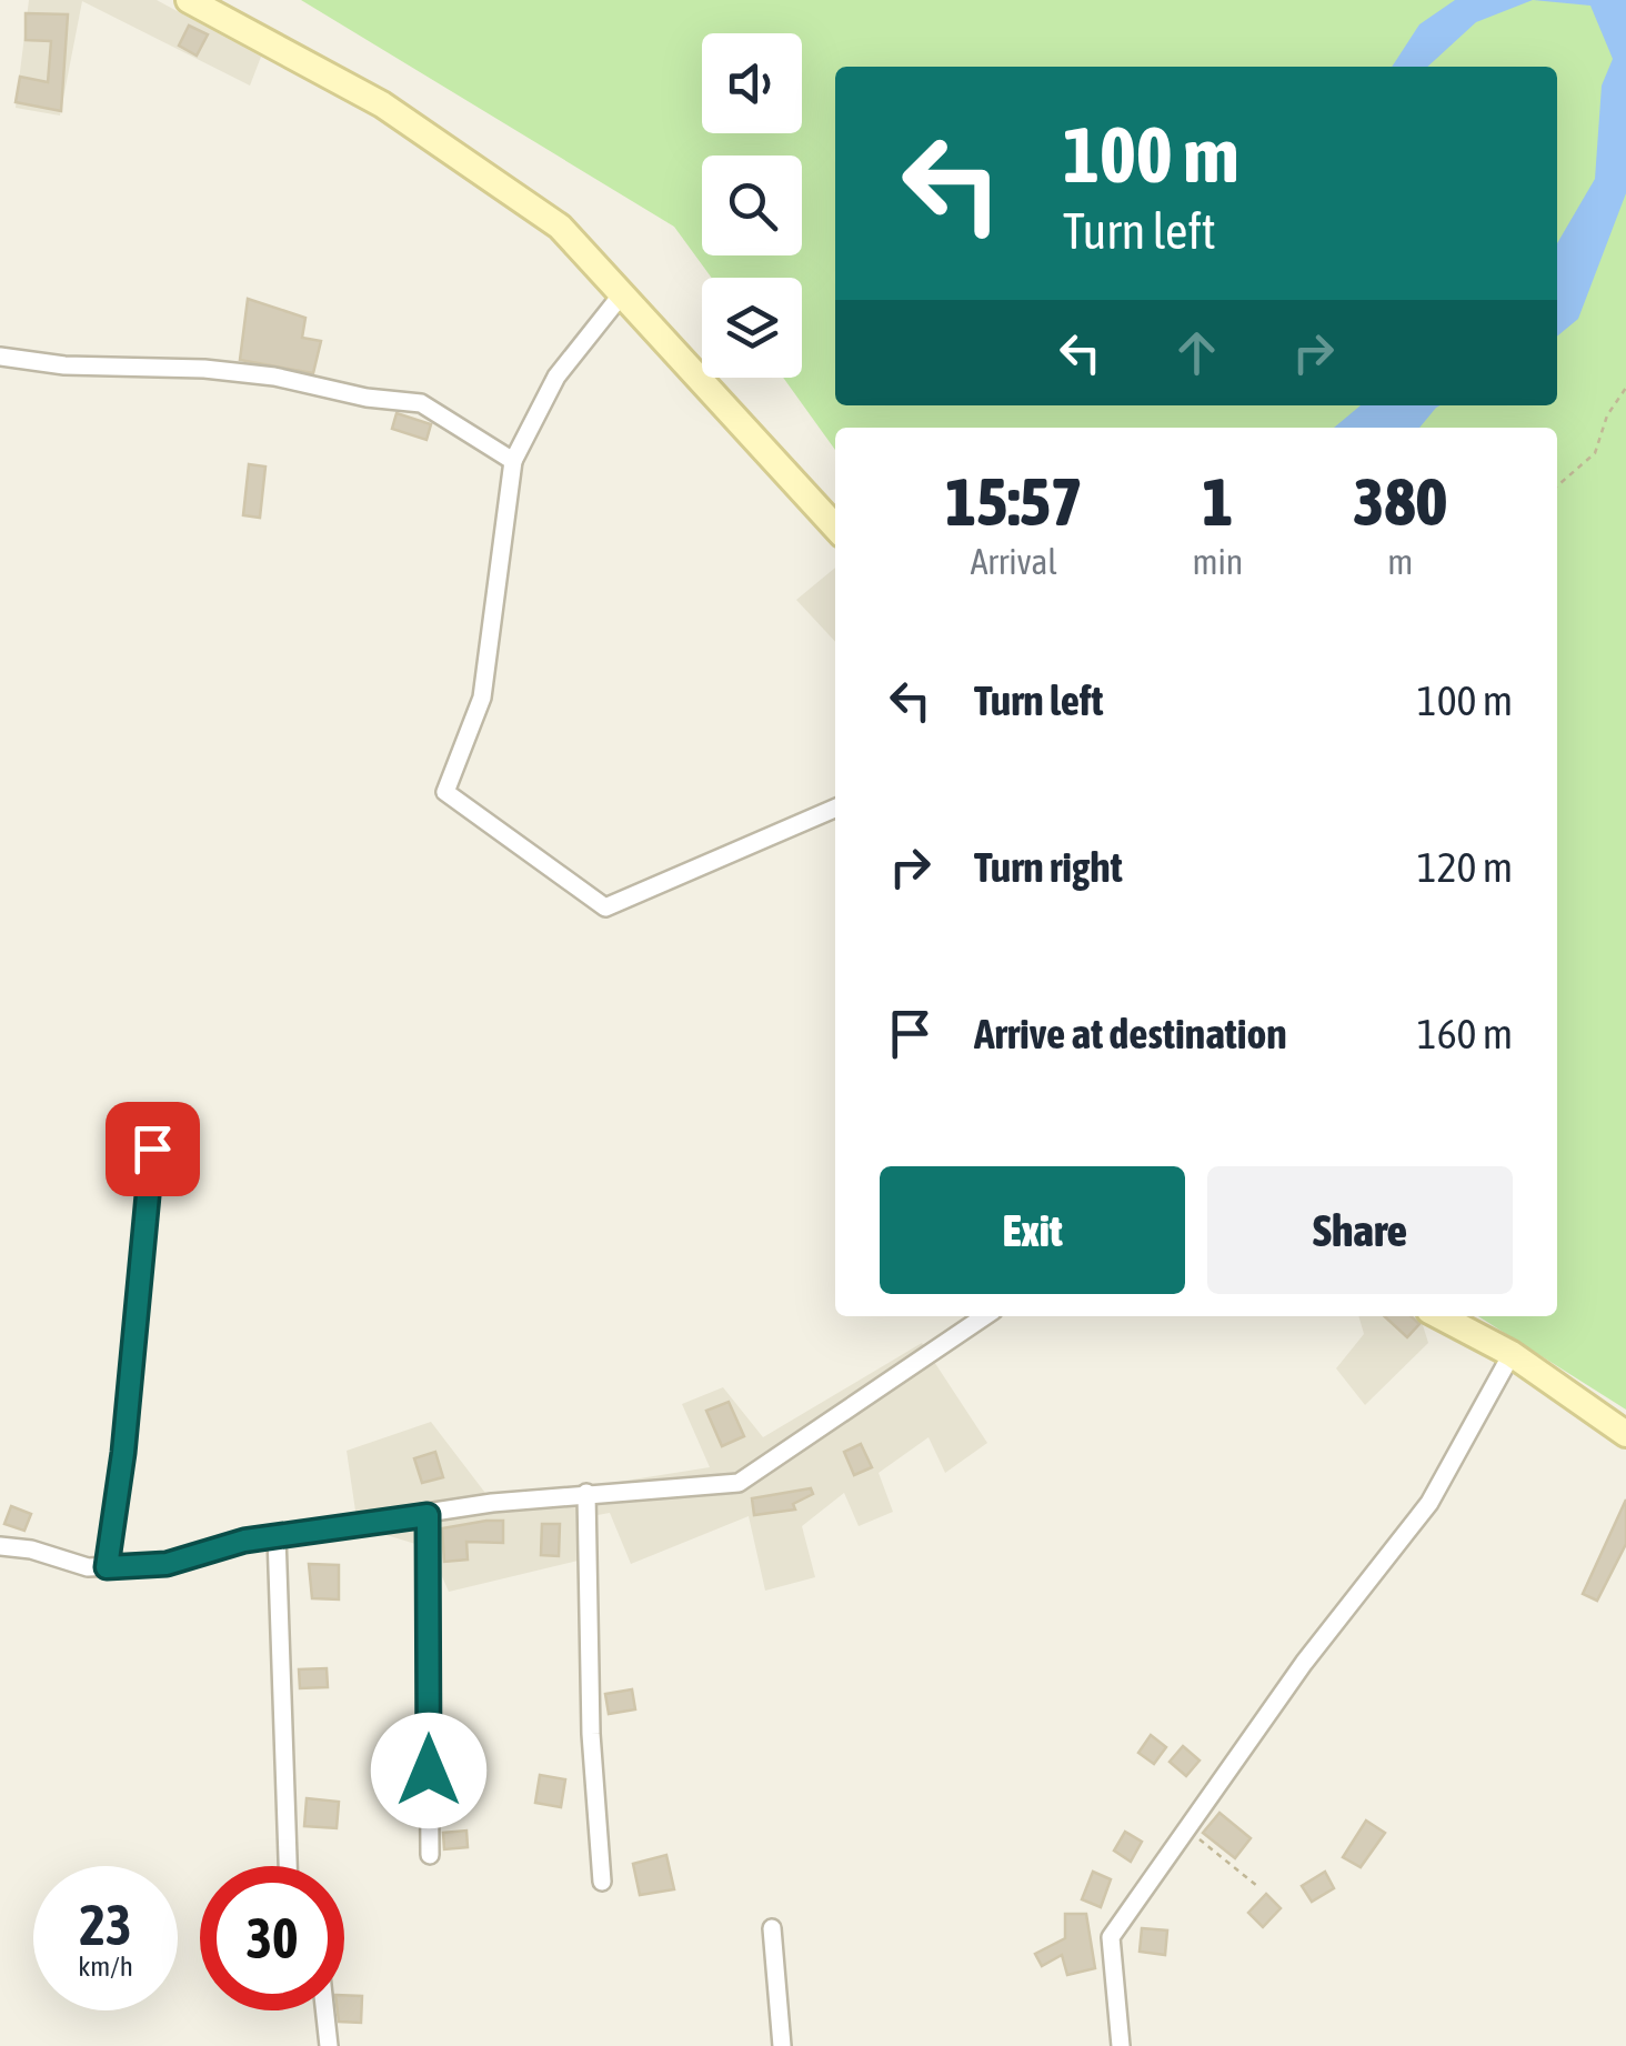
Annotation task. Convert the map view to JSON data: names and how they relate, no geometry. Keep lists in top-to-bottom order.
{
  "page": {
    "turn": ["100 m", "Turn left"],
    "eta": [
      "15:57",
      "Arrival",
      "1",
      "min",
      "380",
      "m"
    ],
    "list": [
      {
        "name": "Turn left",
        "value": "100 m"
      },
      {
        "name": "Turn right",
        "value": "120 m"
      },
      {
        "name": "Arrive at destination",
        "value": "160 m"
      }
    ],
    "buttons": ["Exit", "Share"],
    "speed": "23 km/h",
    "limit": "30"
  }
}
